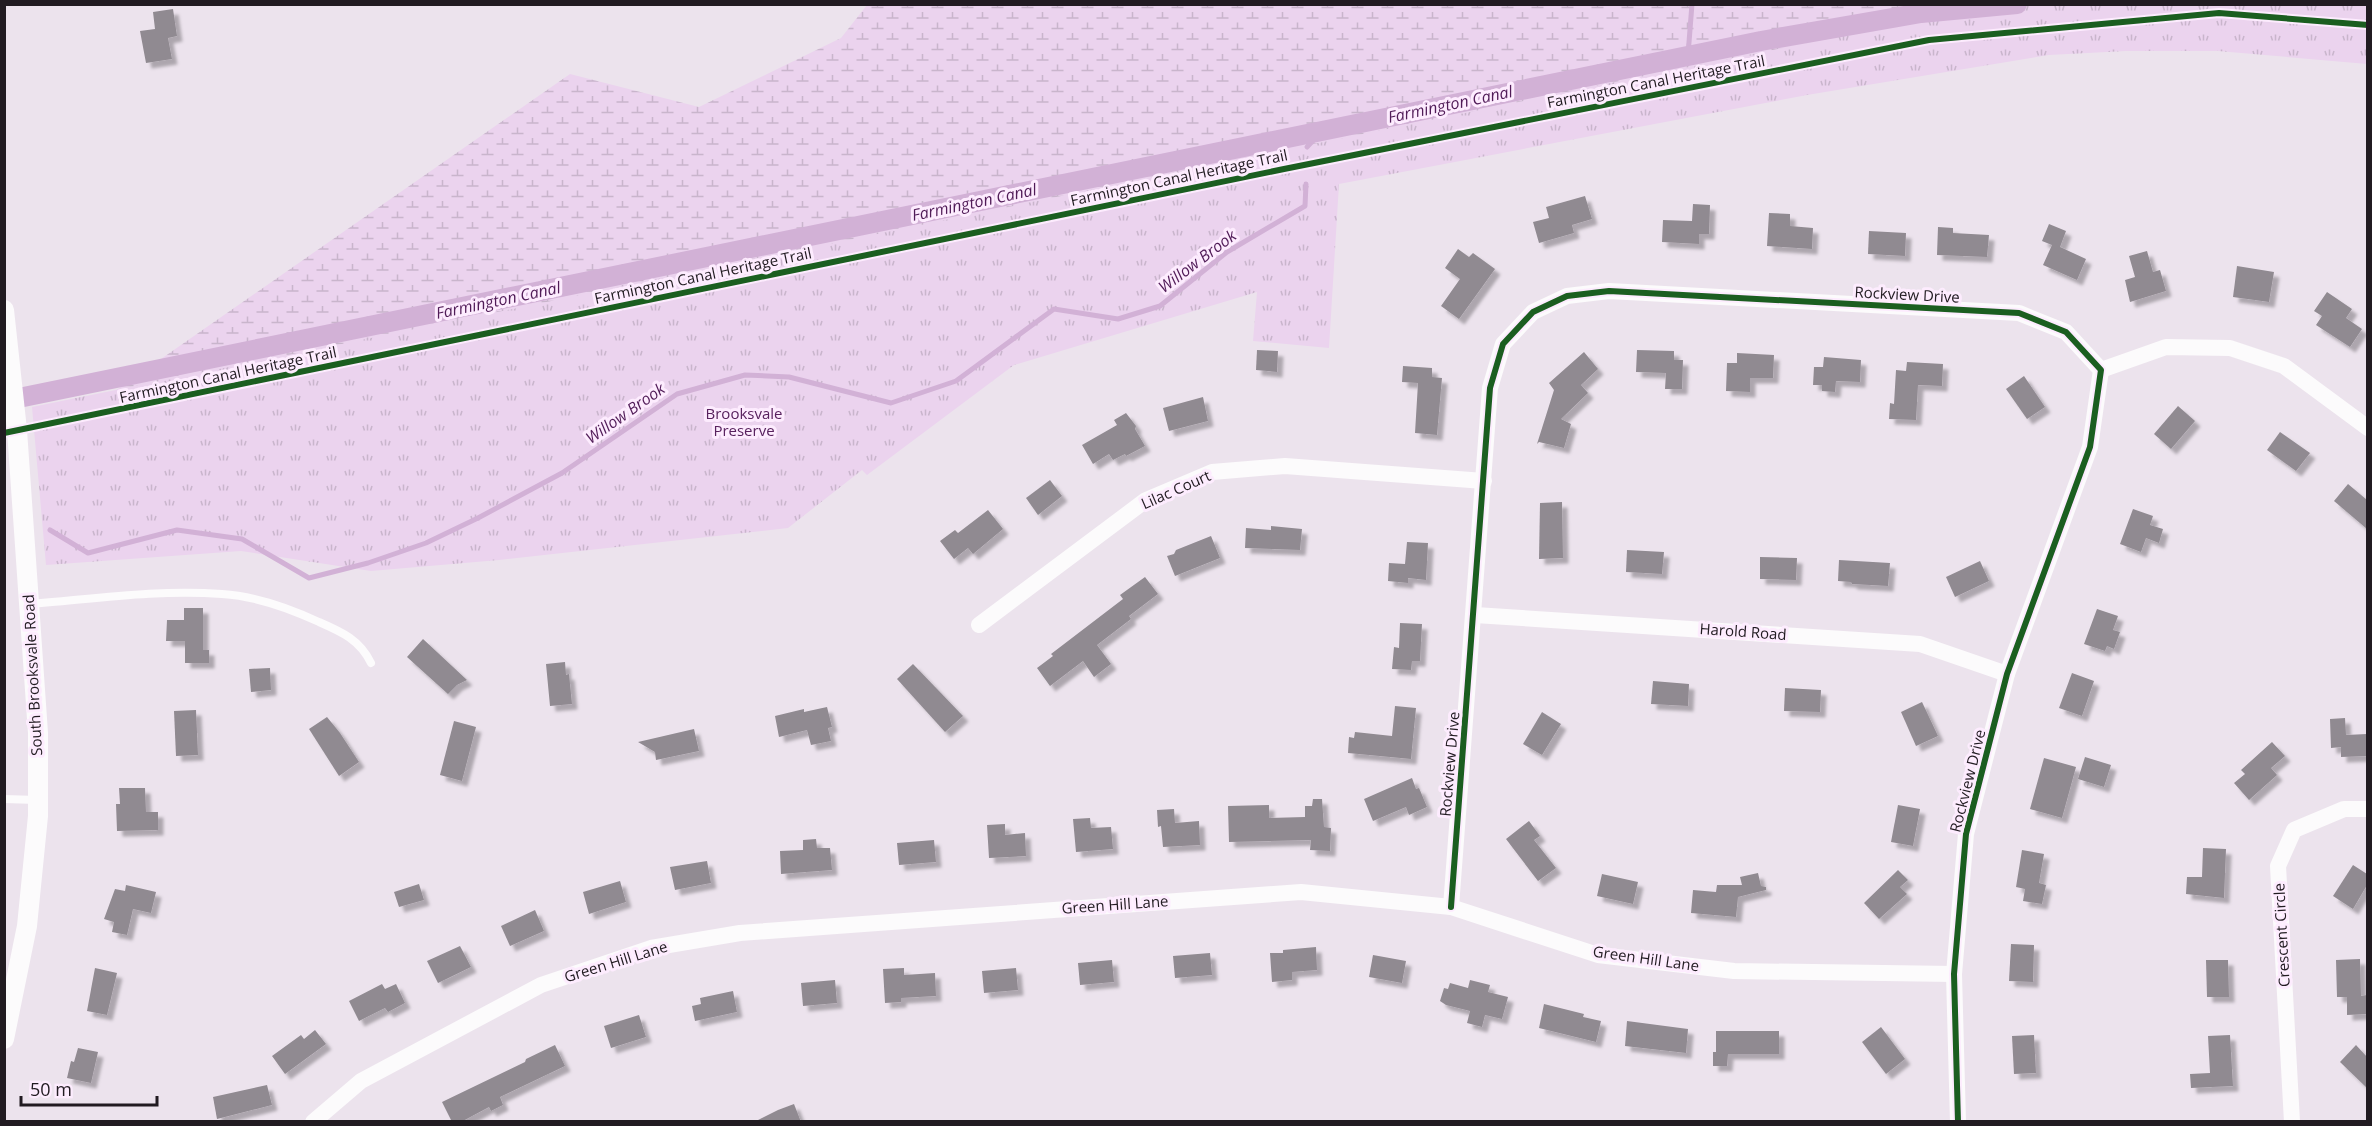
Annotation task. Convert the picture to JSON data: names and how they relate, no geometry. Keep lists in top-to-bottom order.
{
  "streets": {
    "street": [
      "Rockview Drive",
      "Lilac Court",
      "Harold Road",
      "South Brooksvale Road",
      "Green Hill Lane",
      "Crescent Circle"
    ],
    "cycle path": ["Farmington Canal Heritage Trail"]
  },
  "crossings": [
    ["Rockview Drive", "Lilac Court"],
    ["Rockview Drive", "Harold Road"],
    ["Rockview Drive", "Green Hill Lane"]
  ],
  "water": ["Farmington Canal", "Willow Brook"],
  "parks": ["Brooksvale Preserve"],
  "scale_bar": "50 m"
}
